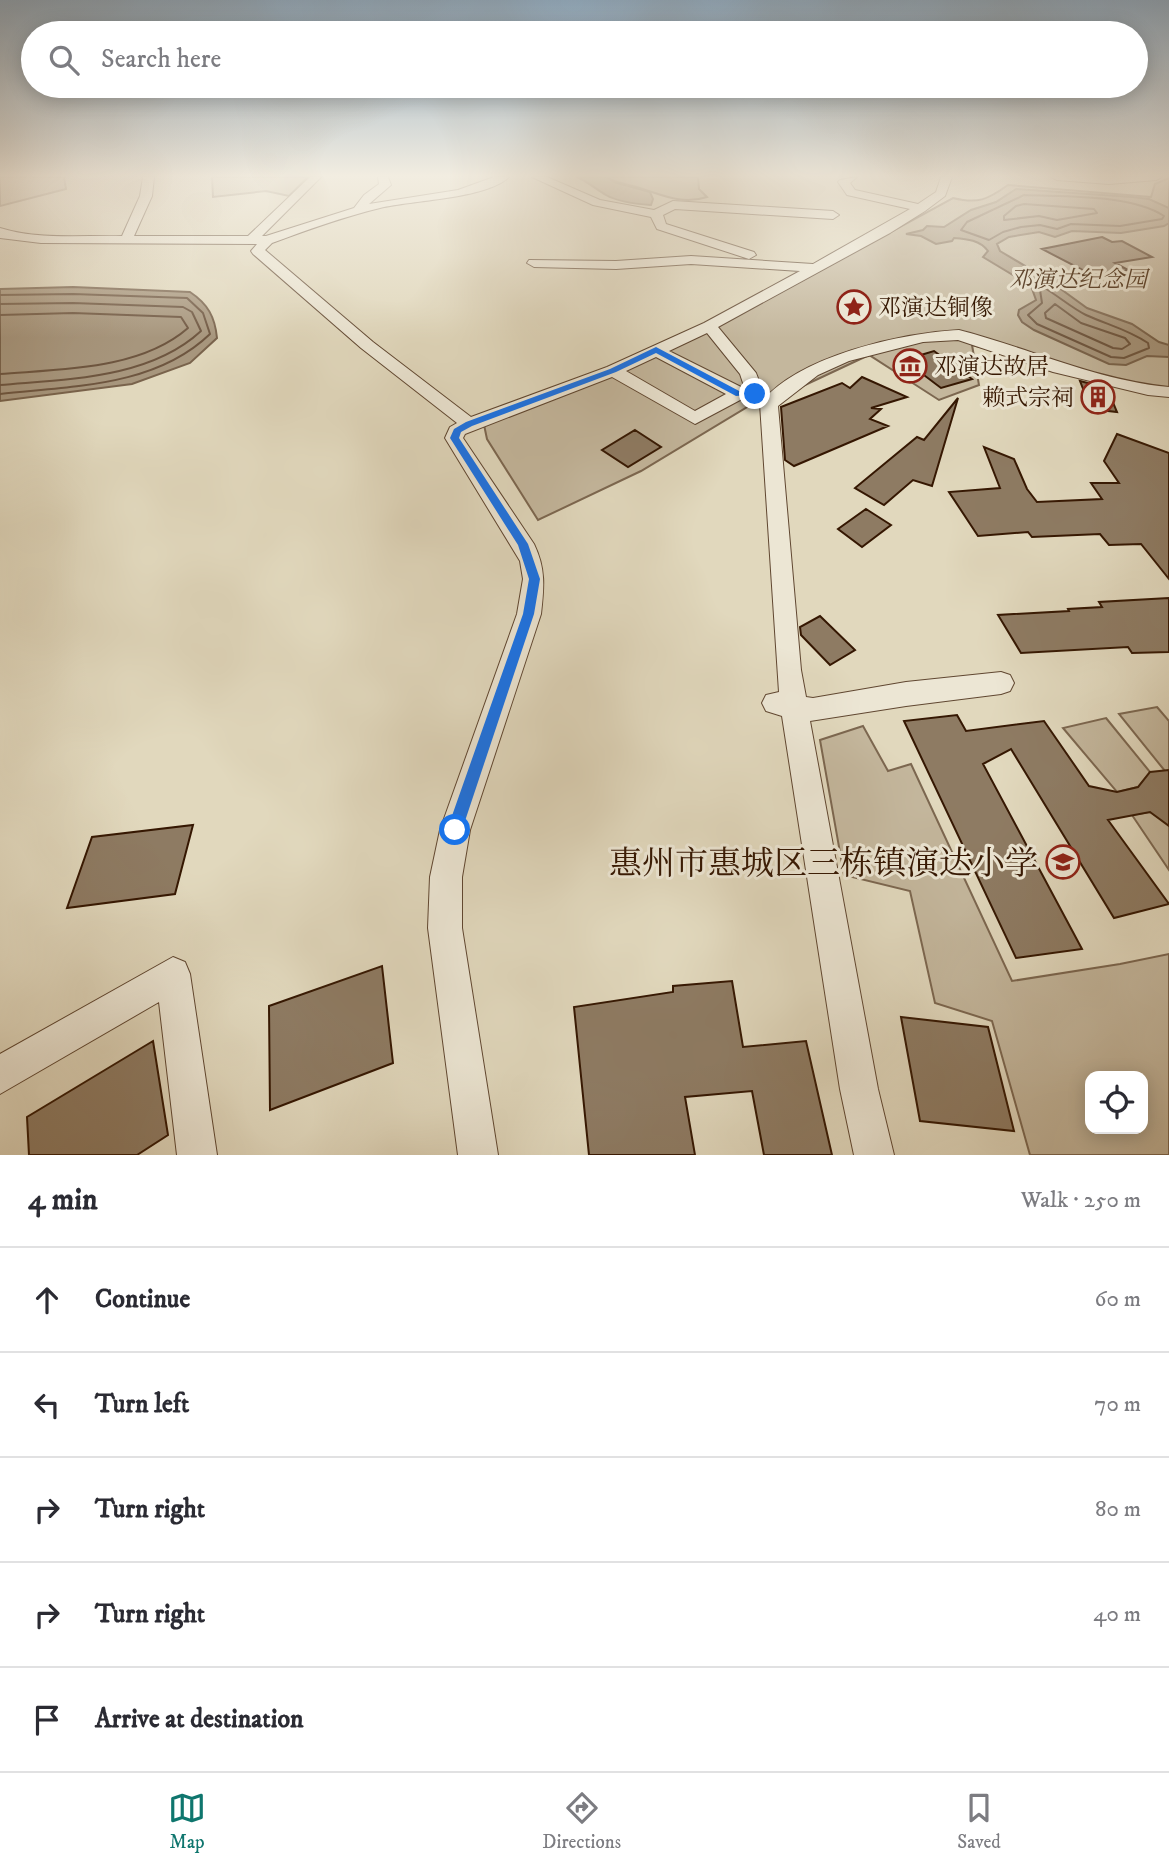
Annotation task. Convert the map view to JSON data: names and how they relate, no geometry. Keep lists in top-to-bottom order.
{
  "parks": ["邓演达纪念园"],
  "places": {
    "place": ["邓演达铜像"],
    "museum": ["邓演达故居"],
    "building": ["赖式宗祠"],
    "school or university": ["惠州市惠城区三栋镇演达小学"]
  },
  "page": {
    "search": "Search here",
    "heading": ["4 min", "Walk · 250 m"],
    "list": [
      ["Continue", "60 m"],
      ["Turn left", "70 m"],
      ["Turn right", "80 m"],
      ["Turn right", "40 m"],
      "Arrive at destination"
    ],
    "nav": ["Map", "Directions", "Saved"]
  }
}
